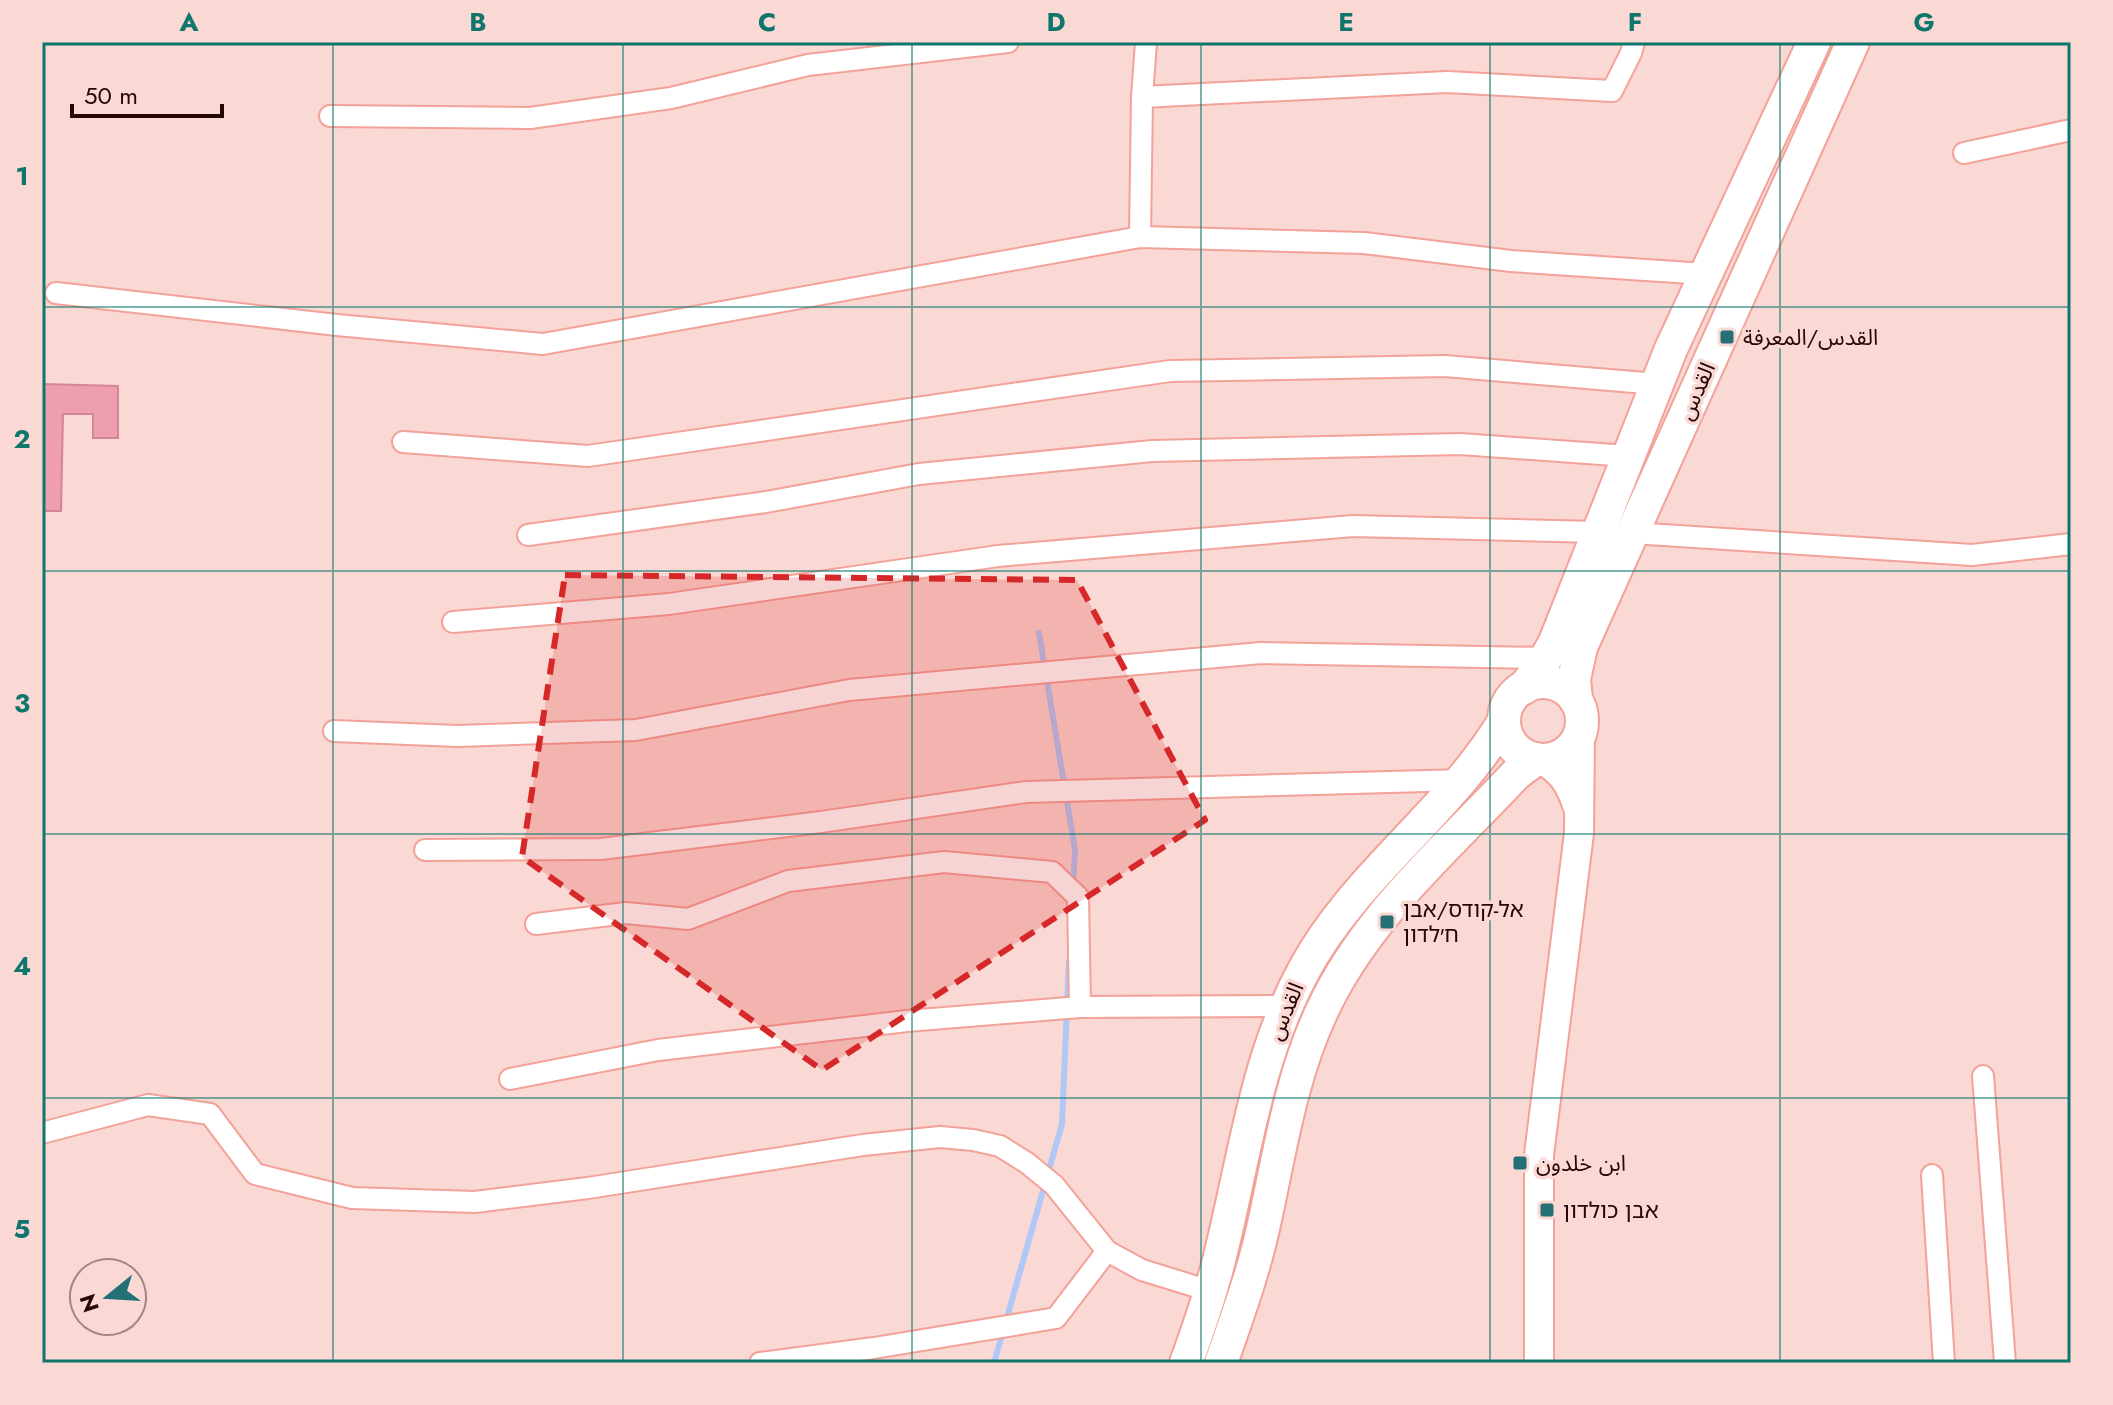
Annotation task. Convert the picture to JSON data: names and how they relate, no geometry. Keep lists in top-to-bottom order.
{
  "streets": {
    "main road": ["القدس"]
  },
  "places": {
    "transit": [
      "القدس/المعرفة",
      "אל-קודס/אבן ח׳לדון",
      "ابن خلدون",
      "אבן כולדון"
    ]
  },
  "scale_bar": "50 m",
  "north": "left",
  "grid": {
    "columns": [
      "A",
      "B",
      "C",
      "D",
      "E",
      "F",
      "G"
    ],
    "rows": [
      "1",
      "2",
      "3",
      "4",
      "5"
    ]
  }
}
